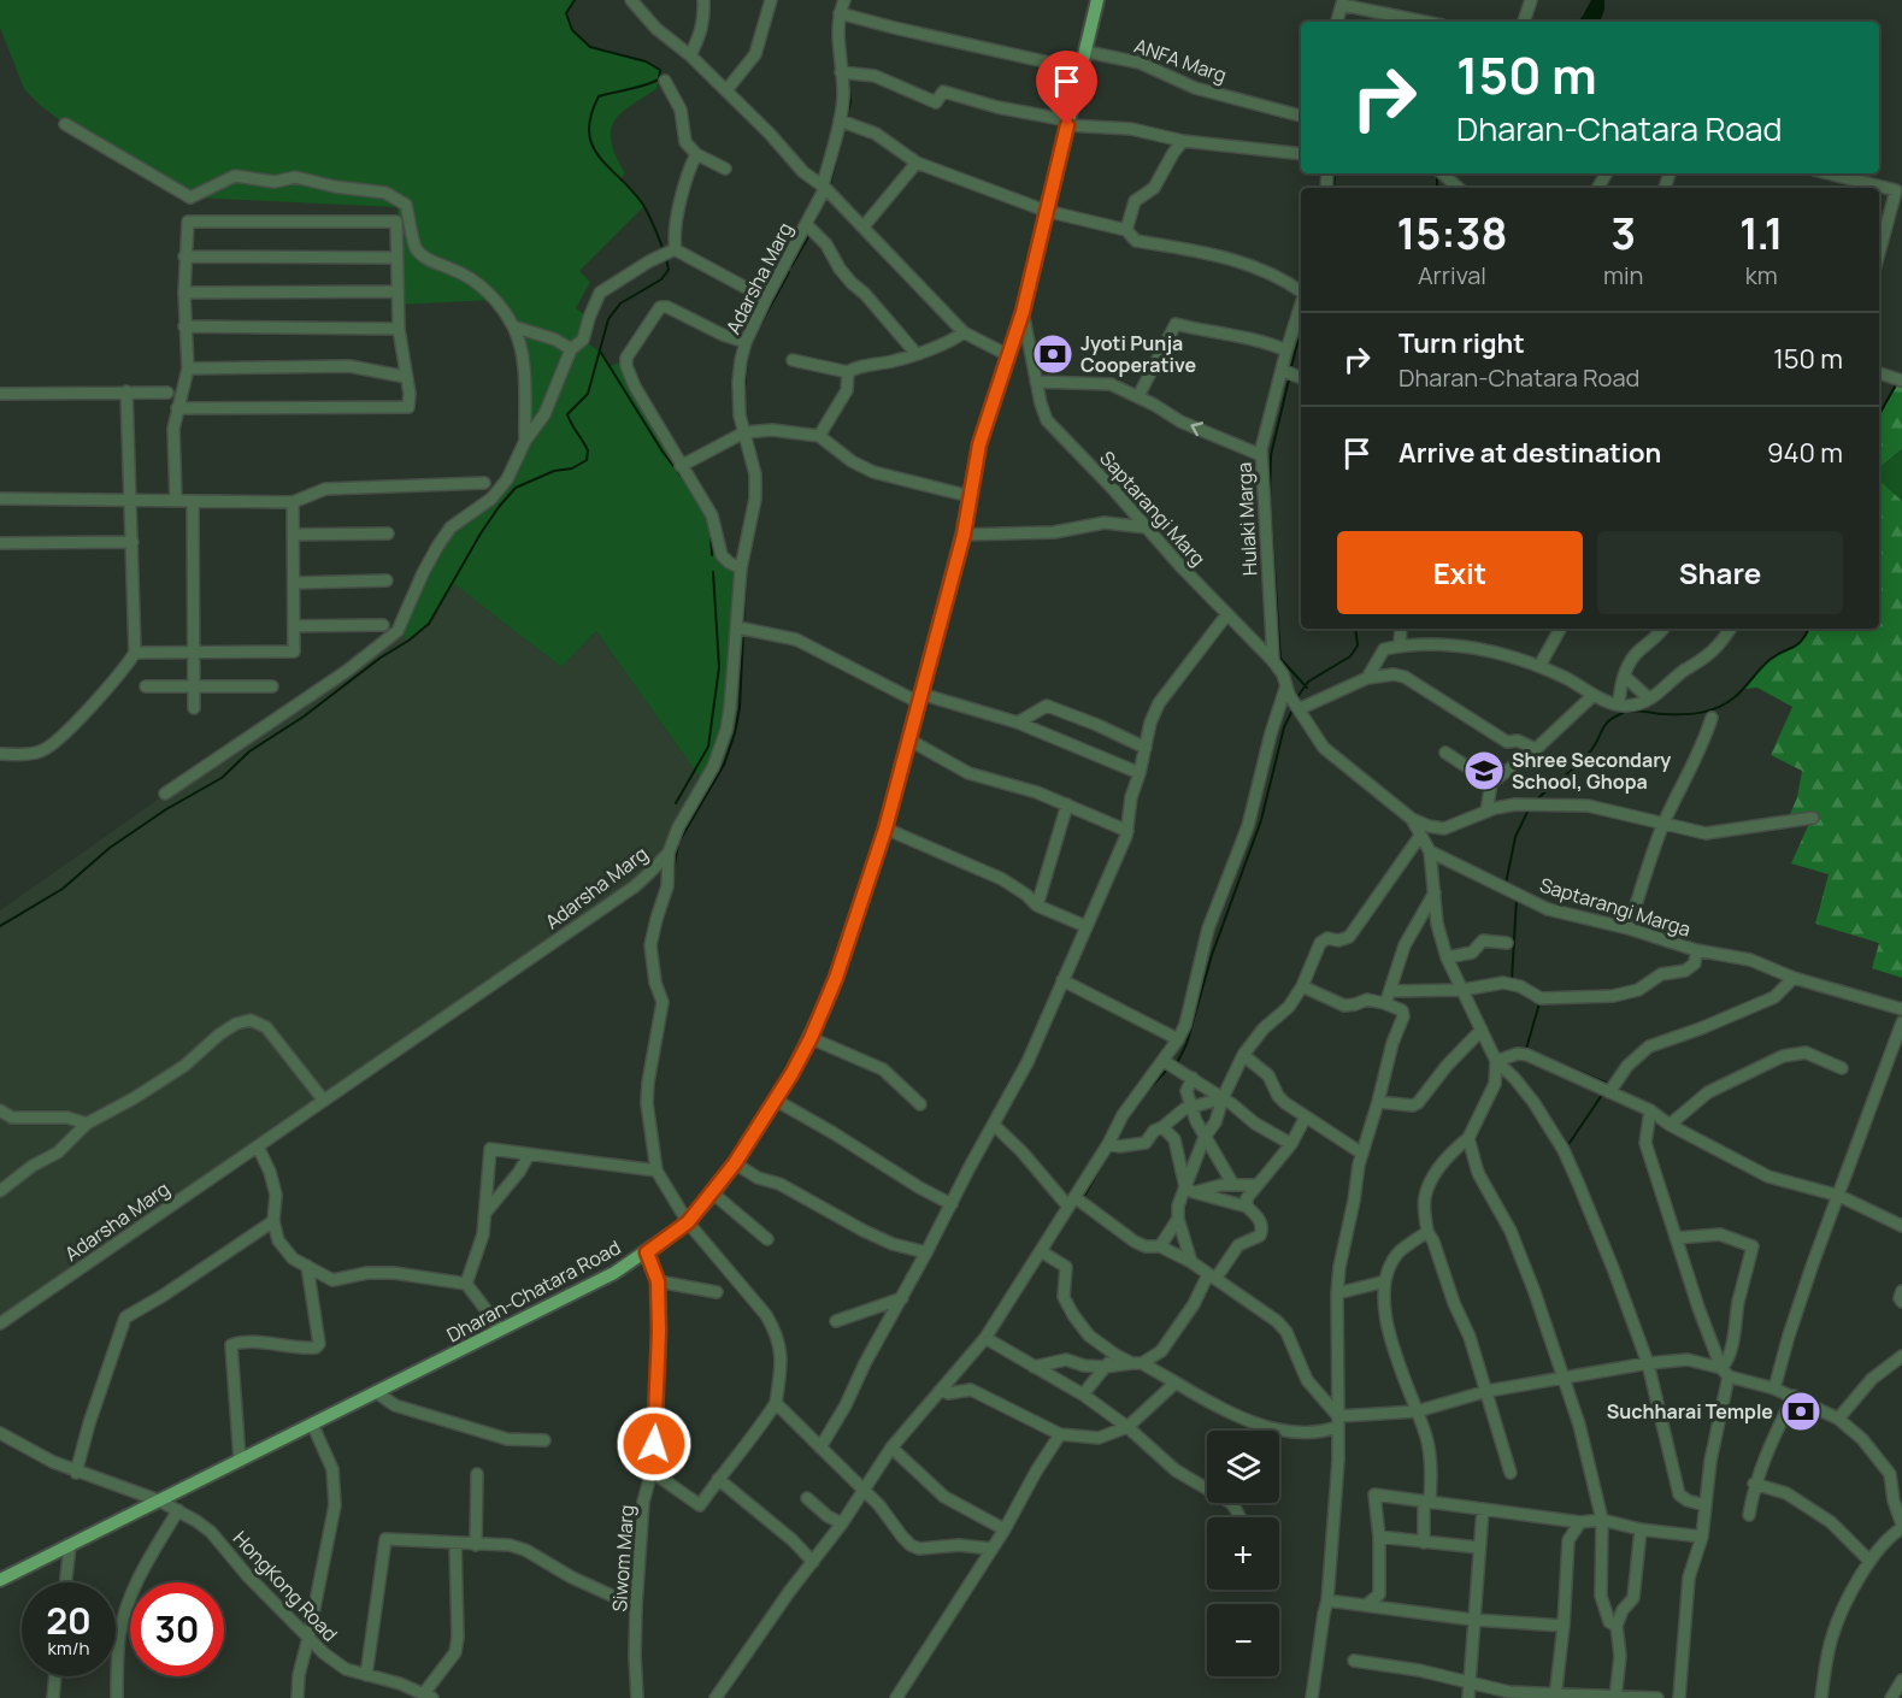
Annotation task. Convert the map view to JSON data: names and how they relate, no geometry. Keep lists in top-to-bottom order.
{
  "streets": {
    "main road": ["Dharan-Chatara Road"],
    "street": [
      "ANFA Marg",
      "Adarsha Marg",
      "Saptarangi Marg",
      "Hulaki Marga",
      "Saptarangi Marga",
      "Siwom Marg",
      "HongKong Road"
    ]
  },
  "crossings": [
    ["ANFA Marg", "Dharan-Chatara Road"],
    ["Saptarangi Marg", "Hulaki Marga"],
    ["Saptarangi Marg", "Dharan-Chatara Road"],
    ["Dharan-Chatara Road", "Siwom Marg"],
    ["Dharan-Chatara Road", "HongKong Road"]
  ],
  "places": {
    "bank": ["Jyoti Punja Cooperative", "Suchharai Temple"],
    "school or university": ["Shree Secondary School, Ghopa"]
  },
  "page": {
    "turn": ["150 m", "Dharan-Chatara Road"],
    "eta": [
      "15:38",
      "Arrival",
      "3",
      "min",
      "1.1",
      "km"
    ],
    "list": [
      {
        "name": "Turn right",
        "note": "Dharan-Chatara Road",
        "value": "150 m"
      },
      {
        "name": "Arrive at destination",
        "value": "940 m"
      }
    ],
    "buttons": ["Exit", "Share"],
    "map_buttons": ["+", "−"],
    "speed": "20 km/h",
    "limit": "30"
  }
}
